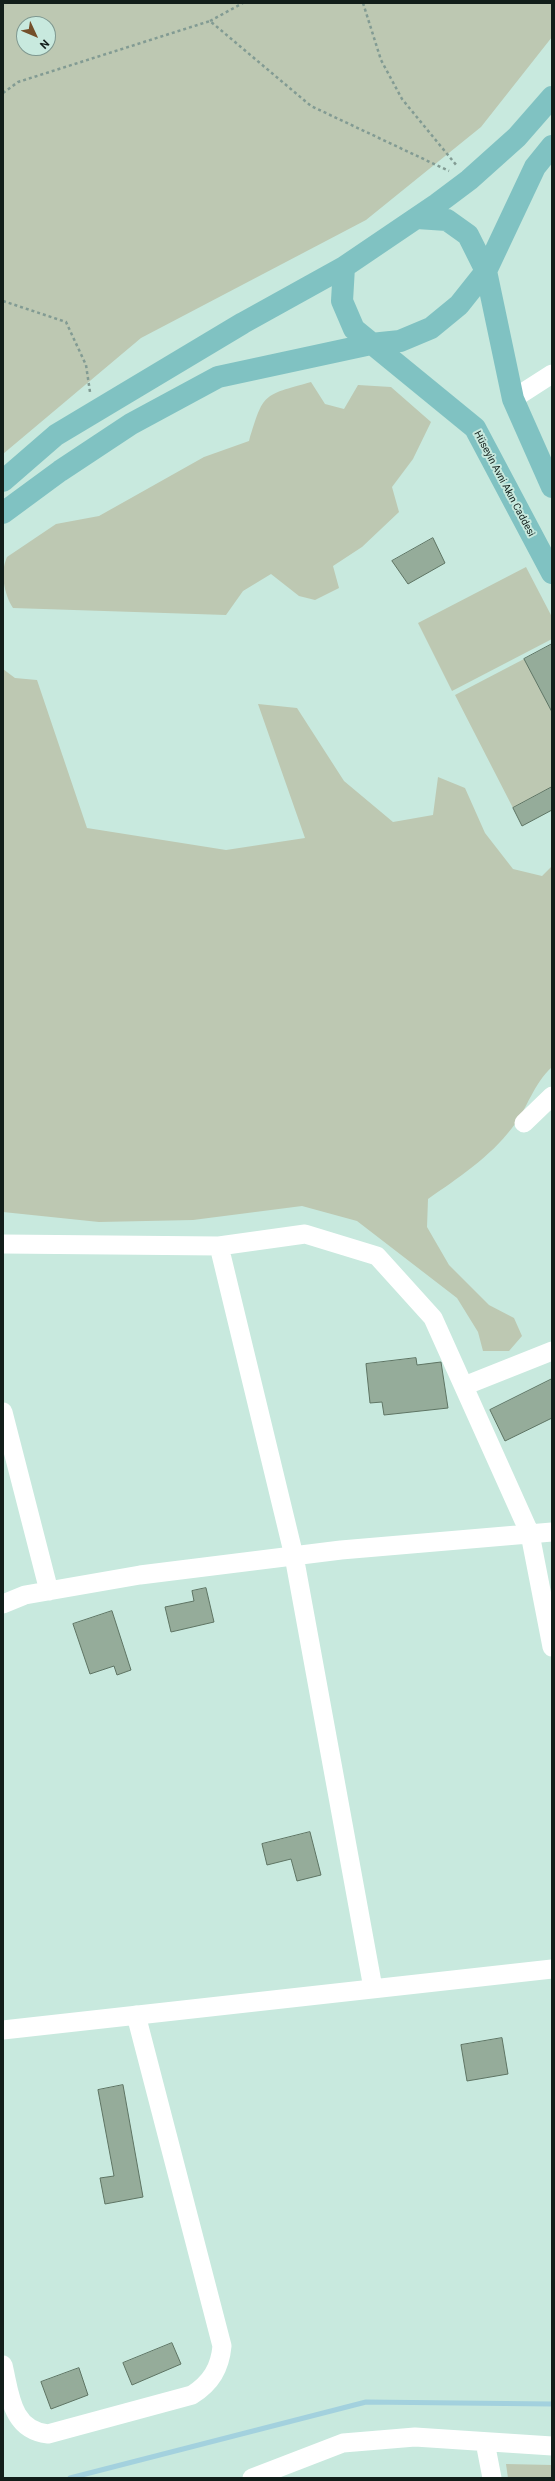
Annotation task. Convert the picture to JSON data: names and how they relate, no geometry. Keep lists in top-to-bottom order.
{
  "streets": {
    "main road": ["Hüseyin Avni Akın Caddesi"]
  },
  "north": "bottom right"
}
